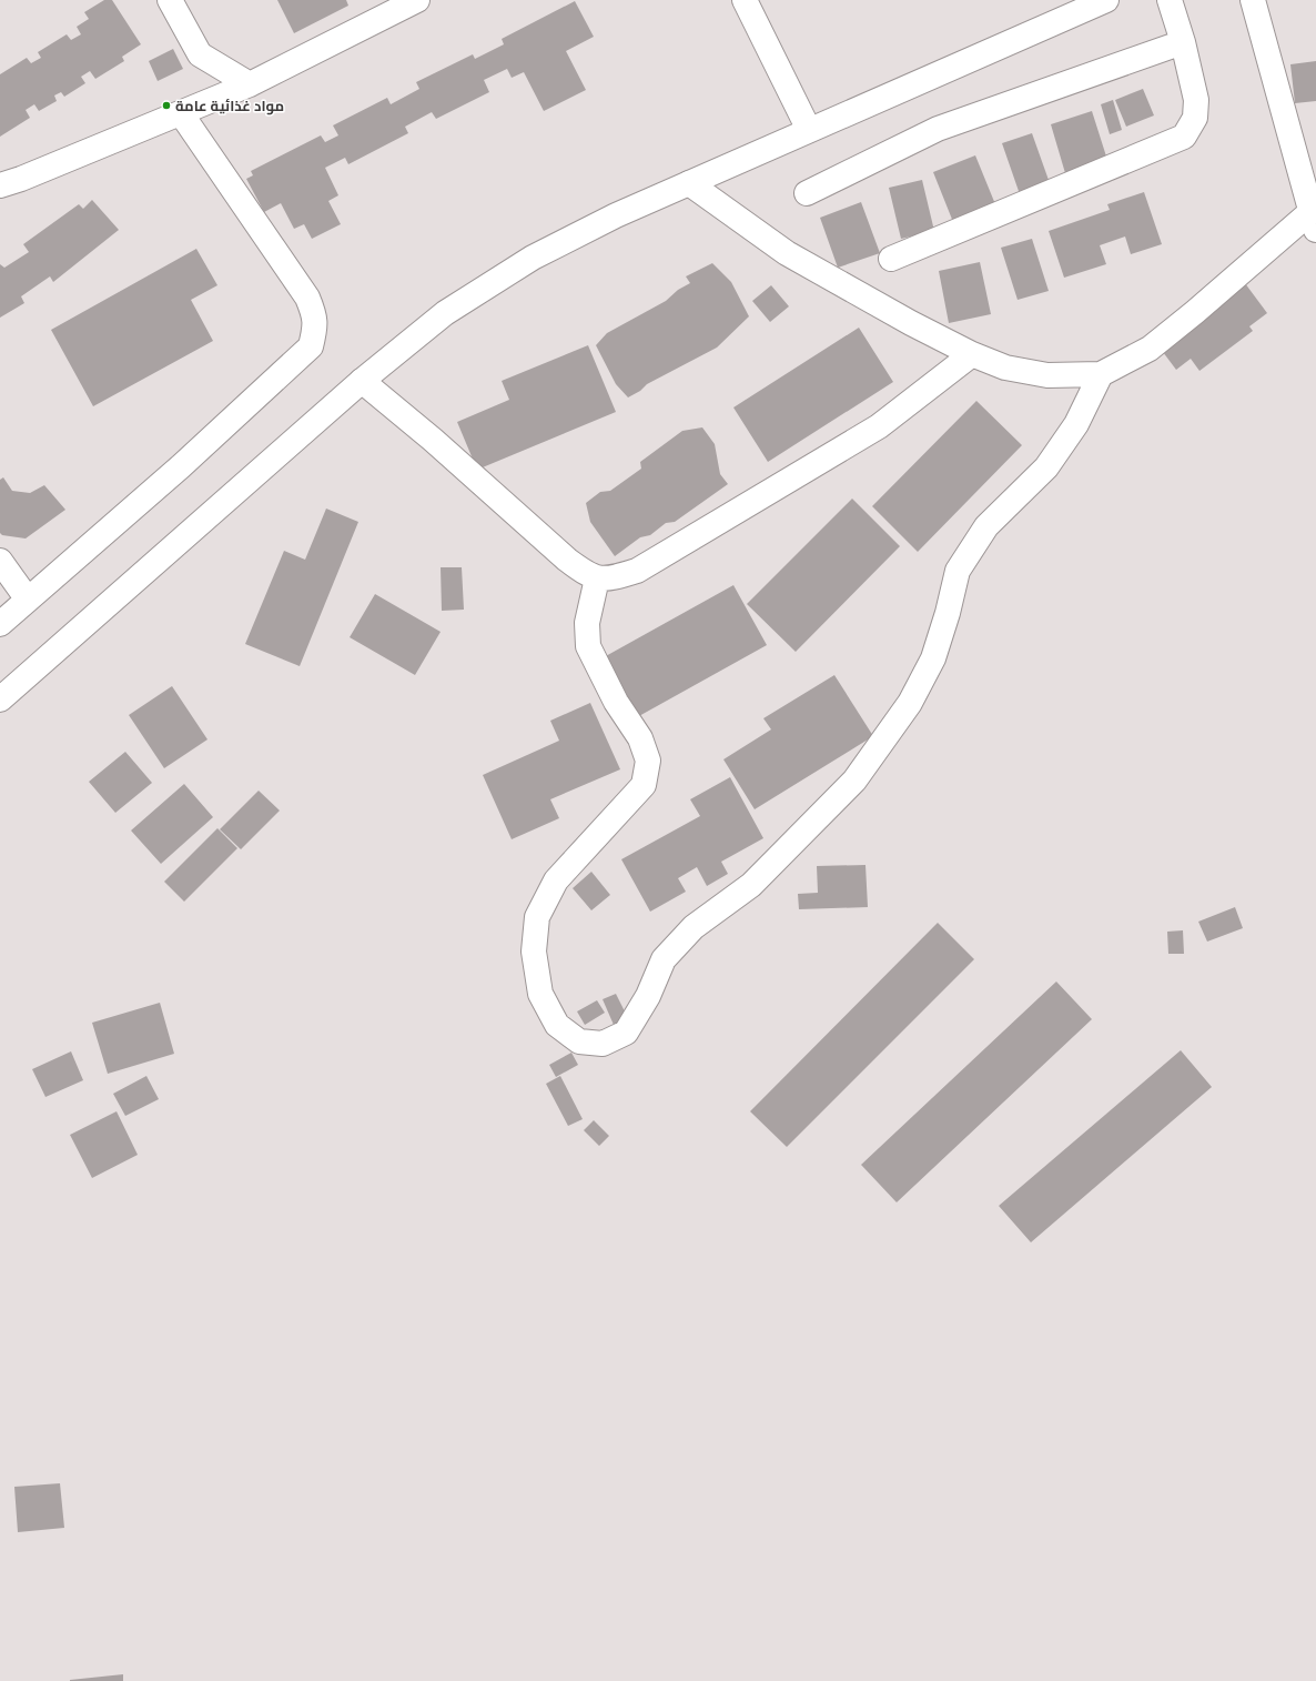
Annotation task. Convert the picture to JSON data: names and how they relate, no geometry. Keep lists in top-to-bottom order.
{
  "places": ["مواد غذائية عامة"]
}
